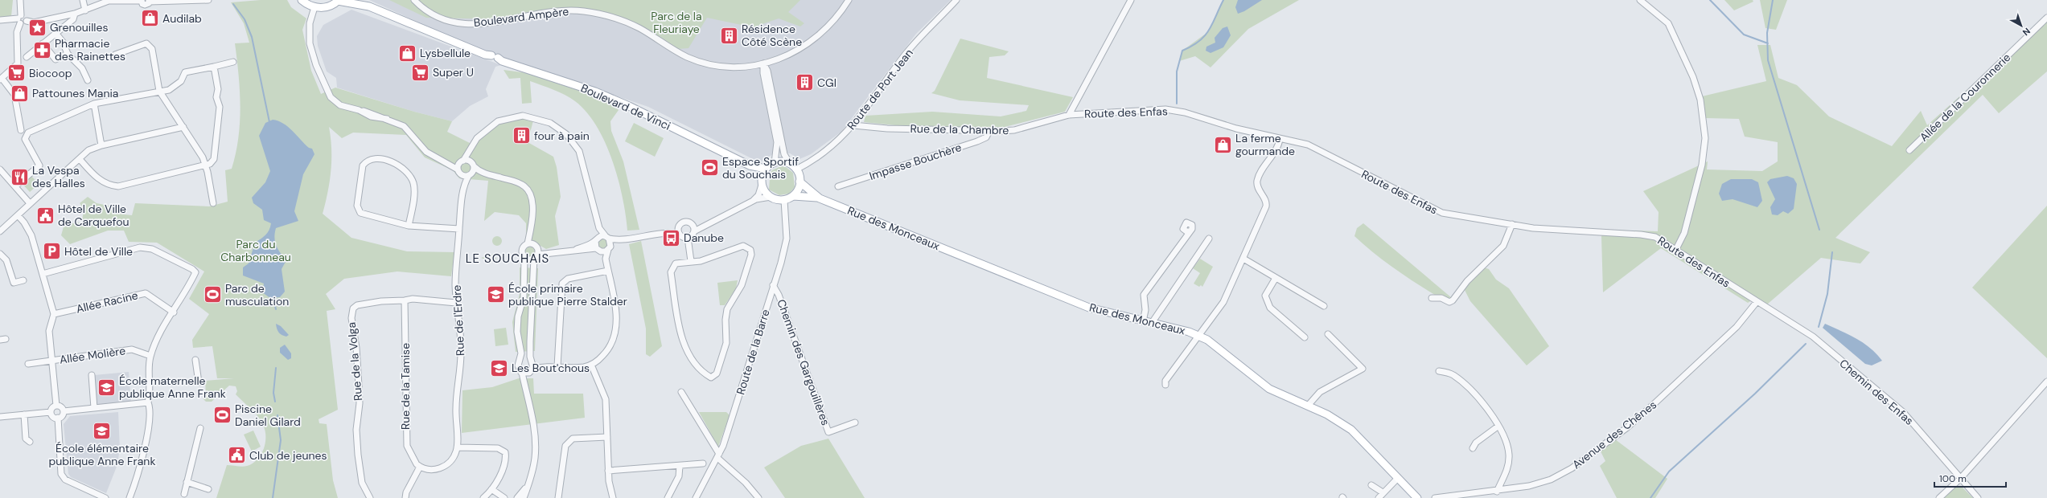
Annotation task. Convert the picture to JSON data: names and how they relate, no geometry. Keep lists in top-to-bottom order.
{
  "streets": {
    "main road": ["Boulevard de Vinci", "Rue des Monceaux"],
    "street": [
      "Boulevard Ampère",
      "Route de Port Jean",
      "Allée de la Couronnerie",
      "Route des Enfas",
      "Rue de la Chambre",
      "Impasse Bouchère",
      "Allée Racine",
      "Rue de l'Erdre",
      "Route de la Barre",
      "Allée Molière",
      "Rue de la Volga",
      "Chemin des Gargouillères",
      "Rue de la Tamise",
      "Chemin des Enfas",
      "Avenue des Chênes"
    ]
  },
  "crossings": [
    ["Route de Port Jean", "Boulevard de Vinci"],
    ["Route de Port Jean", "Rue de la Chambre"],
    ["Route de Port Jean", "Rue des Monceaux"],
    ["Route de Port Jean", "Route de la Barre"],
    ["Boulevard de Vinci", "Rue des Monceaux"],
    ["Boulevard de Vinci", "Route de la Barre"],
    ["Route des Enfas", "Rue de la Chambre"],
    ["Route des Enfas", "Chemin des Enfas"],
    ["Route des Enfas", "Avenue des Chênes"],
    ["Rue de la Chambre", "Impasse Bouchère"],
    ["Rue des Monceaux", "Route de la Barre"],
    ["Rue de l'Erdre", "Rue de la Volga"],
    ["Rue de l'Erdre", "Rue de la Tamise"],
    ["Route de la Barre", "Chemin des Gargouillères"],
    ["Rue de la Volga", "Rue de la Tamise"],
    ["Chemin des Enfas", "Avenue des Chênes"]
  ],
  "districts": ["LE SOUCHAIS"],
  "parks": ["Parc de la Fleuriaye", "Parc du Charbonneau"],
  "places": {
    "shop": [
      "Audilab",
      "Lysbellule",
      "Pattounes Mania",
      "La ferme gourmande"
    ],
    "place": ["Grenouilles"],
    "building": ["Résidence Côté Scène", "CGI", "four à pain"],
    "pharmacy": ["Pharmacie des Rainettes"],
    "supermarket": ["Super U", "Biocoop"],
    "sports": ["Espace Sportif du Souchais", "Parc de musculation", "Piscine Daniel Gilard"],
    "restaurant": ["La Vespa des Halles"],
    "public building": ["Hôtel de Ville de Carquefou", "Club de jeunes"],
    "bus stop": ["Danube"],
    "parking": ["Hôtel de Ville"],
    "school or university": [
      "École primaire publique Pierre Stalder",
      "Les Bout'chous",
      "École maternelle publique Anne Frank",
      "École élémentaire publique Anne Frank"
    ]
  },
  "scale_bar": "100 m",
  "north": "bottom right"
}
